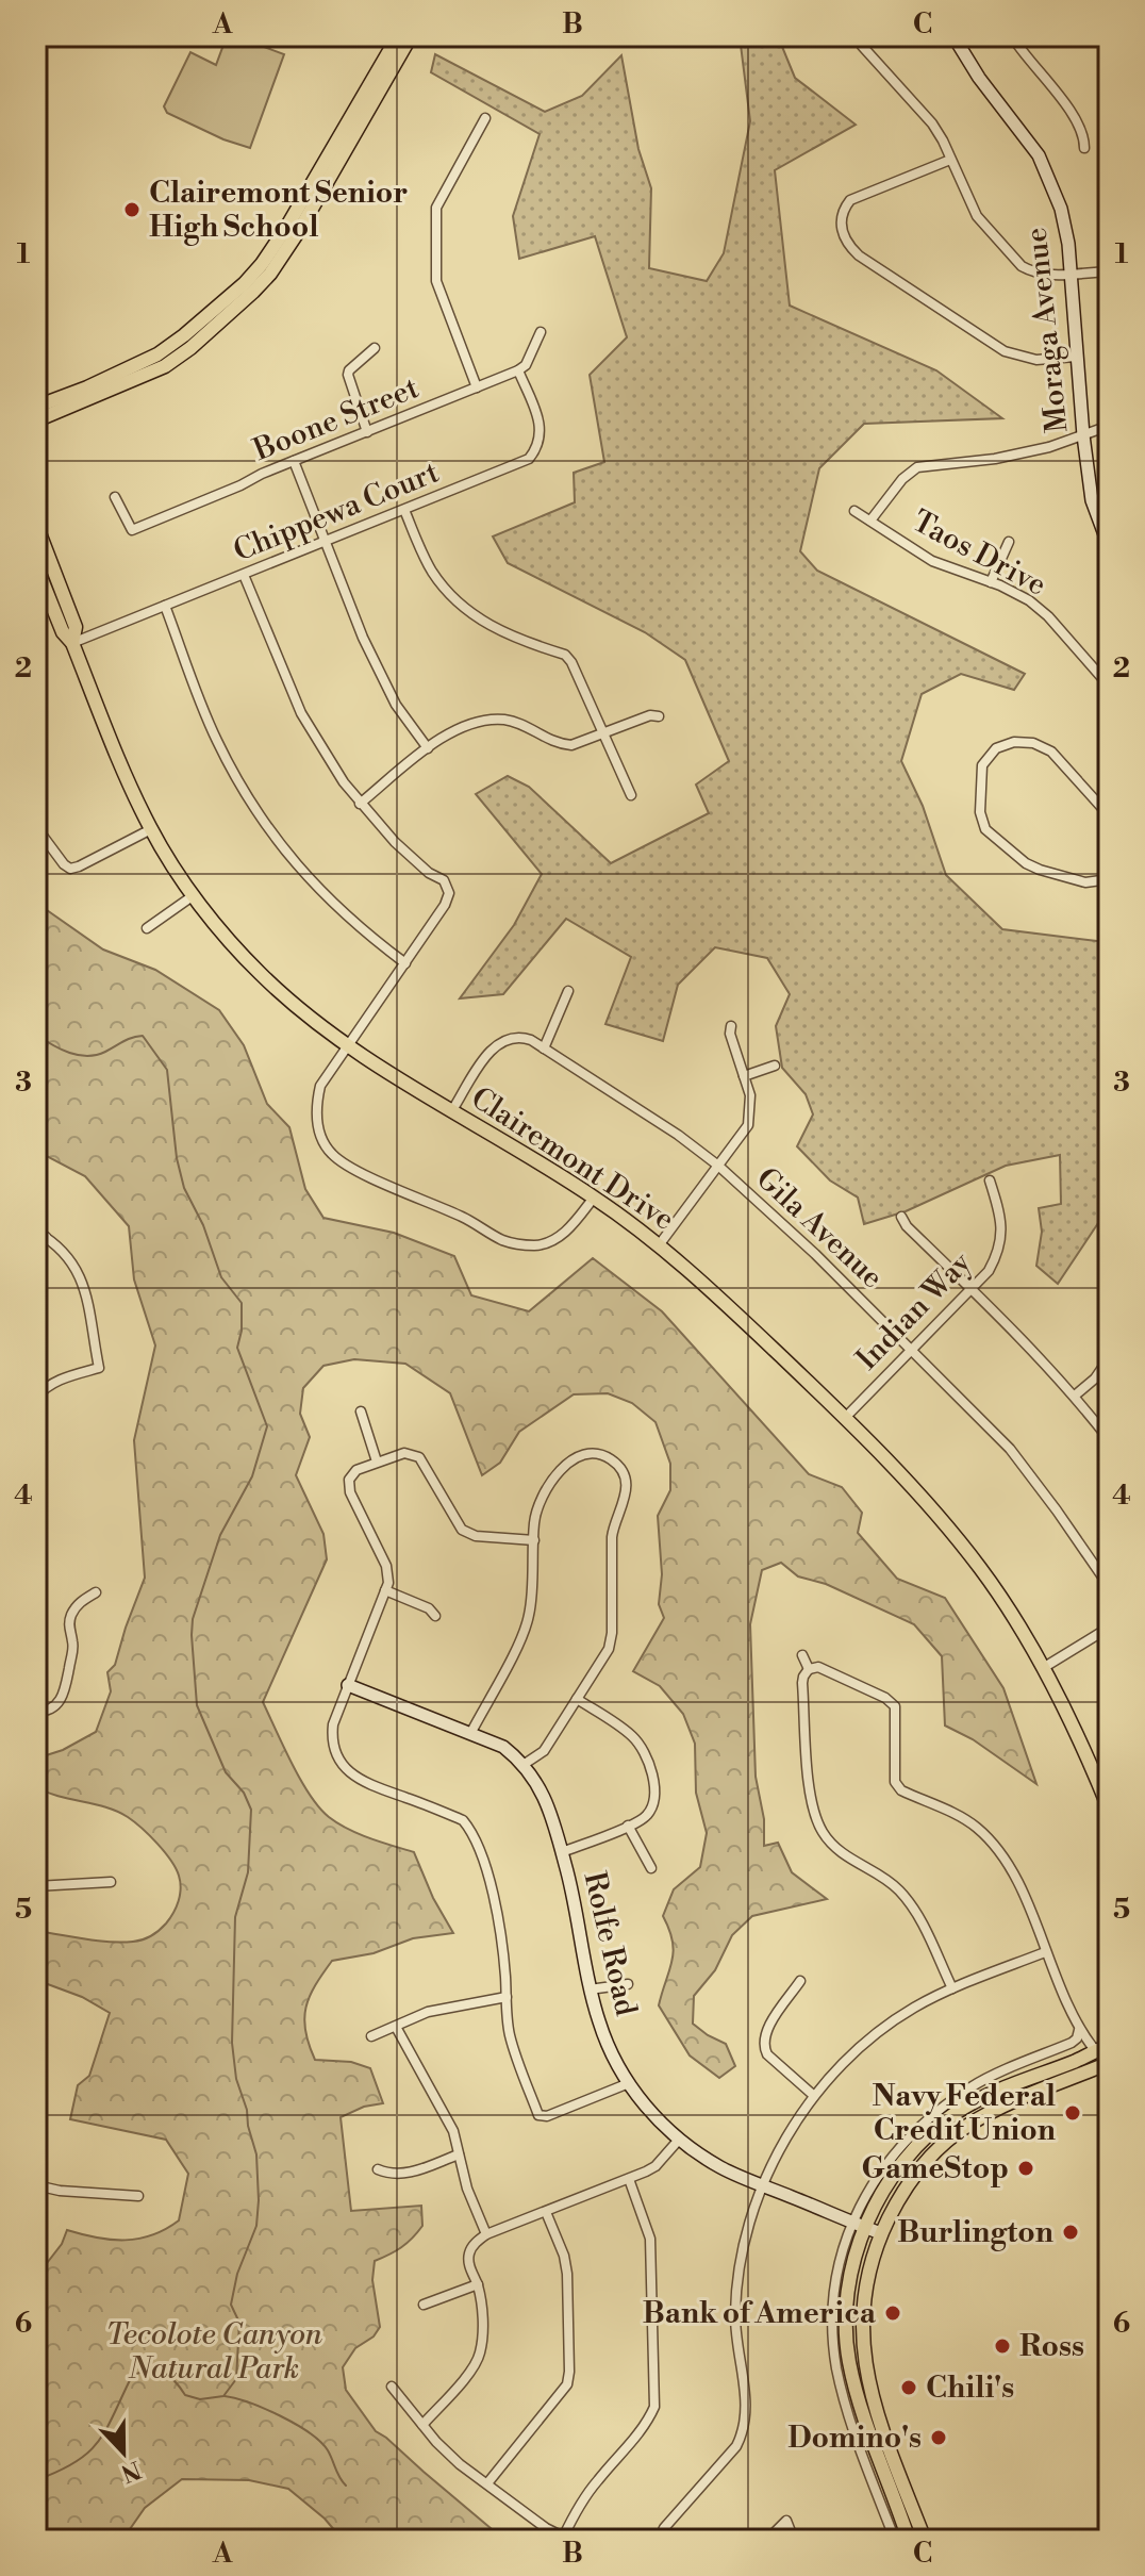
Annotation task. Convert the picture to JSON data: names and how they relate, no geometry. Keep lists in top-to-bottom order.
{
  "streets": {
    "main road": ["Clairemont Drive"],
    "street": [
      "Moraga Avenue",
      "Boone Street",
      "Chippewa Court",
      "Taos Drive",
      "Gila Avenue",
      "Indian Way",
      "Rolfe Road"
    ]
  },
  "crossings": [
    ["Boone Street", "Chippewa Court"],
    ["Chippewa Court", "Clairemont Drive"],
    ["Clairemont Drive", "Gila Avenue"],
    ["Clairemont Drive", "Indian Way"],
    ["Gila Avenue", "Indian Way"]
  ],
  "parks": ["Tecolote Canyon Natural Park"],
  "places": [
    "Clairemont Senior High School",
    "Navy Federal Credit Union",
    "GameStop",
    "Burlington",
    "Bank of America",
    "Ross",
    "Chili's",
    "Domino's"
  ],
  "north": "bottom",
  "grid": {
    "columns": ["A", "B", "C"],
    "rows": [
      "1",
      "2",
      "3",
      "4",
      "5",
      "6"
    ]
  }
}
